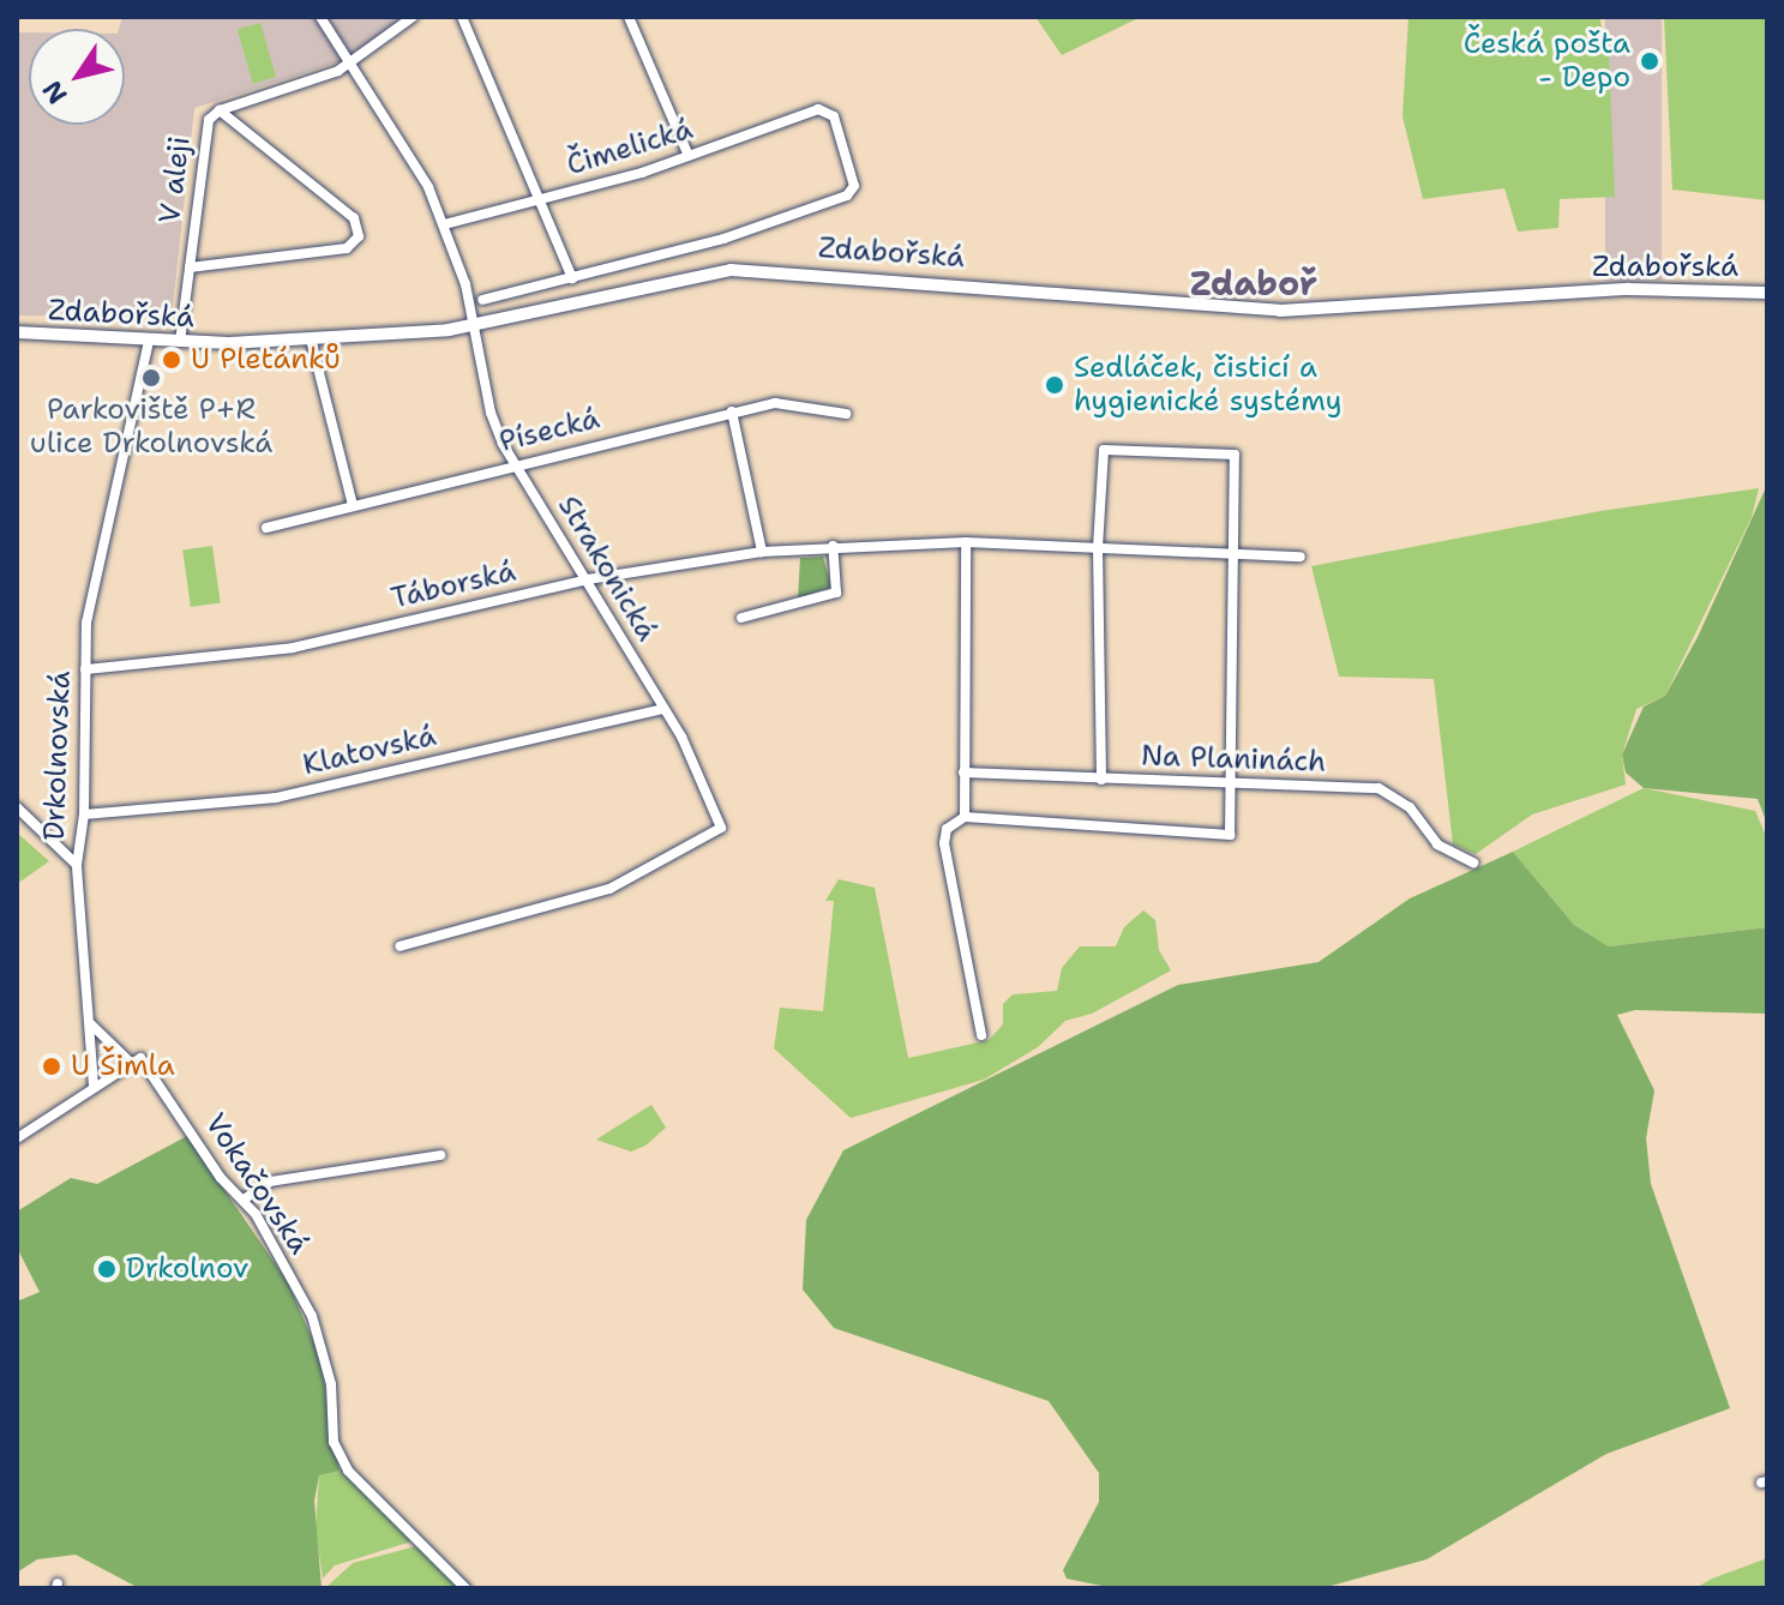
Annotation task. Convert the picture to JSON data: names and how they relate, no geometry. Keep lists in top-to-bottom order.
{
  "streets": {
    "street": [
      "Čimelická",
      "V aleji",
      "Zdabořská",
      "Písecká",
      "Strakonická",
      "Táborská",
      "Klatovská",
      "Drkolnovská",
      "Na Planinách",
      "Vokačovská"
    ]
  },
  "crossings": [
    ["Čimelická", "Zdabořská"],
    ["Čimelická", "Strakonická"],
    ["V aleji", "Zdabořská"],
    ["V aleji", "Strakonická"],
    ["Zdabořská", "Strakonická"],
    ["Zdabořská", "Drkolnovská"],
    ["Písecká", "Strakonická"],
    ["Strakonická", "Táborská"],
    ["Strakonická", "Klatovská"],
    ["Táborská", "Drkolnovská"],
    ["Klatovská", "Drkolnovská"],
    ["Drkolnovská", "Vokačovská"]
  ],
  "districts": ["Zdaboř"],
  "places": [
    "Česká pošta - Depo",
    "U Pletánků",
    "Parkoviště P+R ulice Drkolnovská",
    "Sedláček, čisticí a hygienické systémy",
    "U Šimla",
    "Drkolnov"
  ],
  "north": "bottom left"
}
